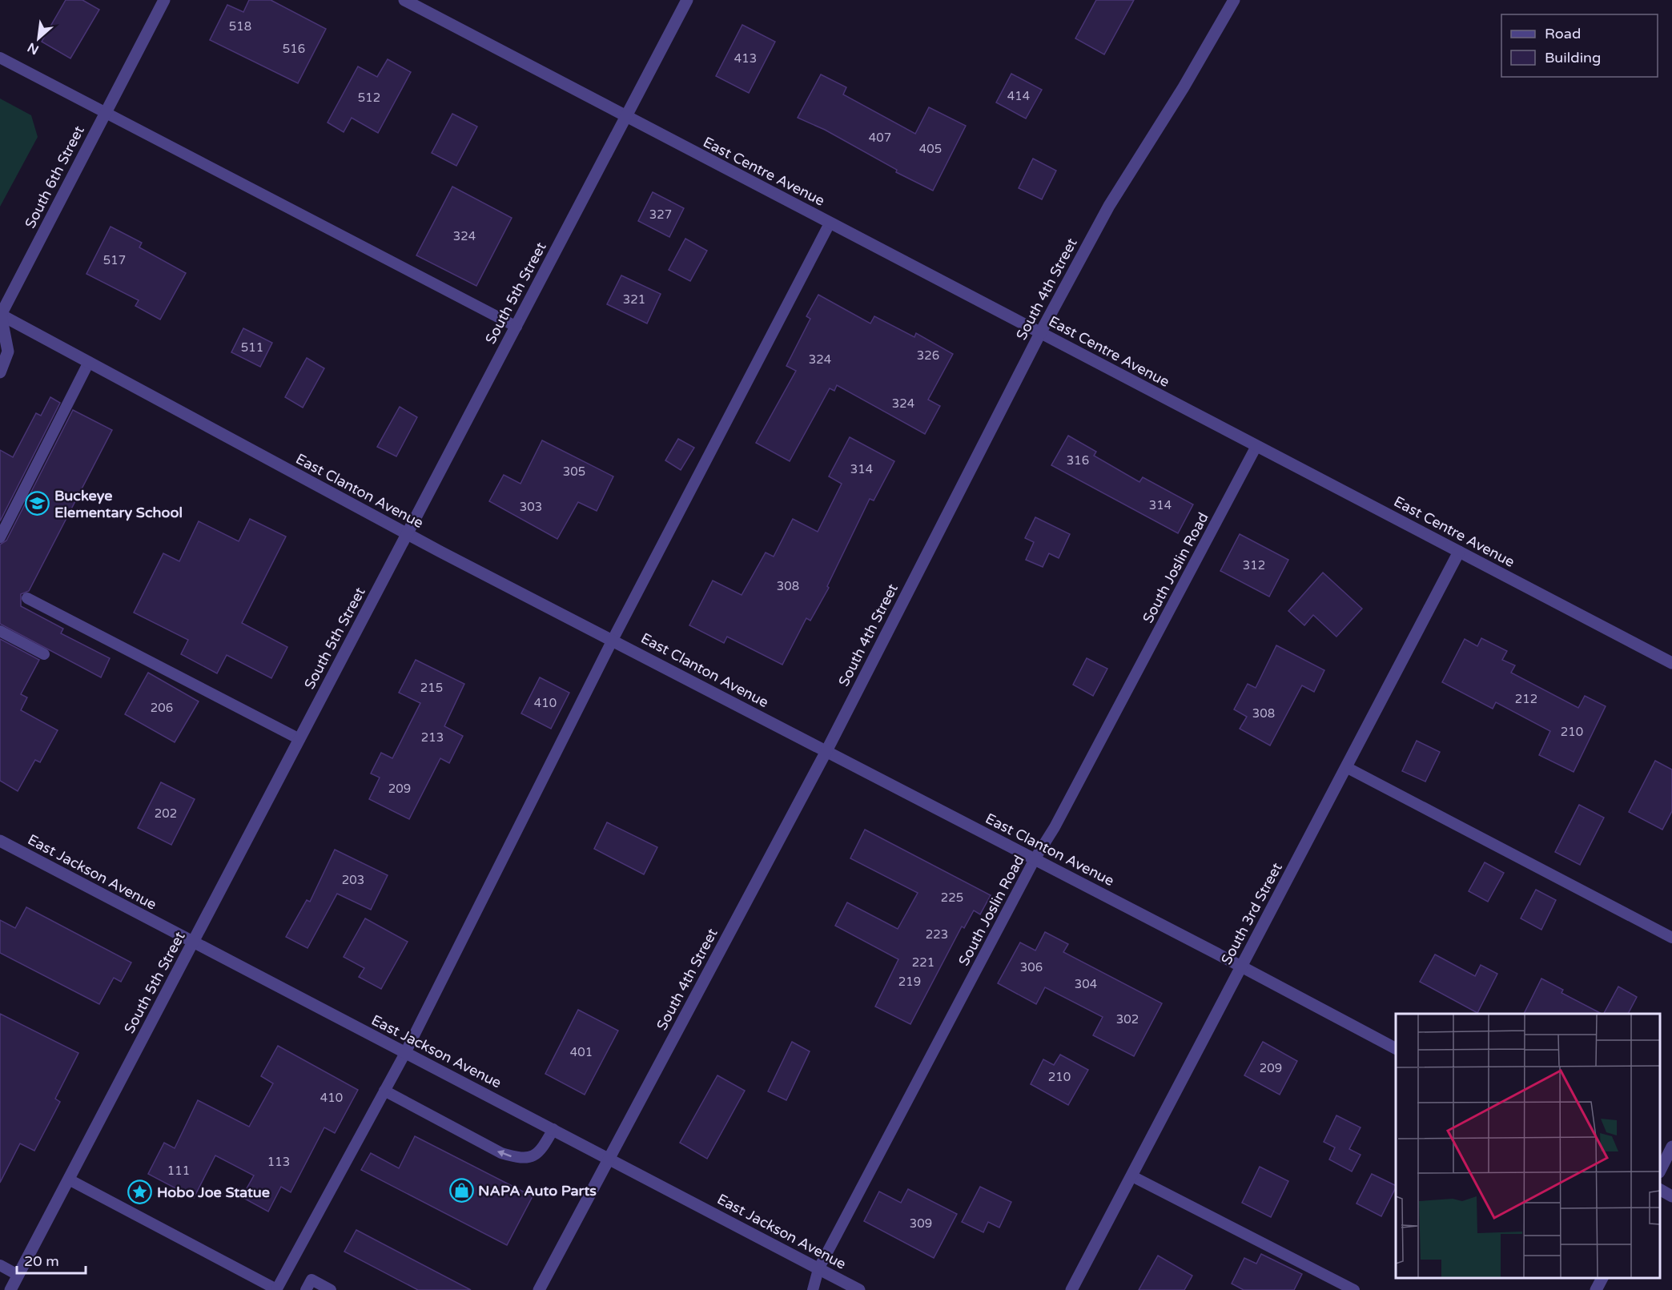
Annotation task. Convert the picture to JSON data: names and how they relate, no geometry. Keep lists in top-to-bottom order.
{
  "streets": {
    "street": [
      "East Centre Avenue",
      "South 6th Street",
      "South 4th Street",
      "South 5th Street",
      "East Clanton Avenue",
      "East Jackson Avenue",
      "South 3rd Street"
    ],
    "lane": ["South Joslin Road"]
  },
  "crossings": [
    ["East Centre Avenue", "South 4th Street"],
    ["East Centre Avenue", "South 5th Street"],
    ["East Centre Avenue", "South Joslin Road"],
    ["East Centre Avenue", "South 3rd Street"],
    ["South 6th Street", "East Clanton Avenue"],
    ["South 4th Street", "East Clanton Avenue"],
    ["South 4th Street", "East Jackson Avenue"],
    ["South 5th Street", "East Clanton Avenue"],
    ["South 5th Street", "East Jackson Avenue"],
    ["East Clanton Avenue", "South Joslin Road"],
    ["East Clanton Avenue", "South 3rd Street"],
    ["South Joslin Road", "East Jackson Avenue"]
  ],
  "places": {
    "school or university": ["Buckeye Elementary School"],
    "shop": ["NAPA Auto Parts"],
    "place": ["Hobo Joe Statue"]
  },
  "house_numbers": [
    "518",
    "516",
    "413",
    "414",
    "512",
    "407",
    "405",
    "327",
    "324",
    "517",
    "321",
    "511",
    "326",
    "324",
    "324",
    "316",
    "314",
    "305",
    "314",
    "303",
    "312",
    "308",
    "215",
    "212",
    "410",
    "206",
    "308",
    "210",
    "213",
    "209",
    "202",
    "203",
    "225",
    "223",
    "221",
    "306",
    "219",
    "304",
    "302",
    "401",
    "209",
    "210",
    "410",
    "113",
    "111",
    "309"
  ],
  "legend": ["Road", "Building"],
  "scale_bar": "20 m",
  "north": "bottom left"
}
